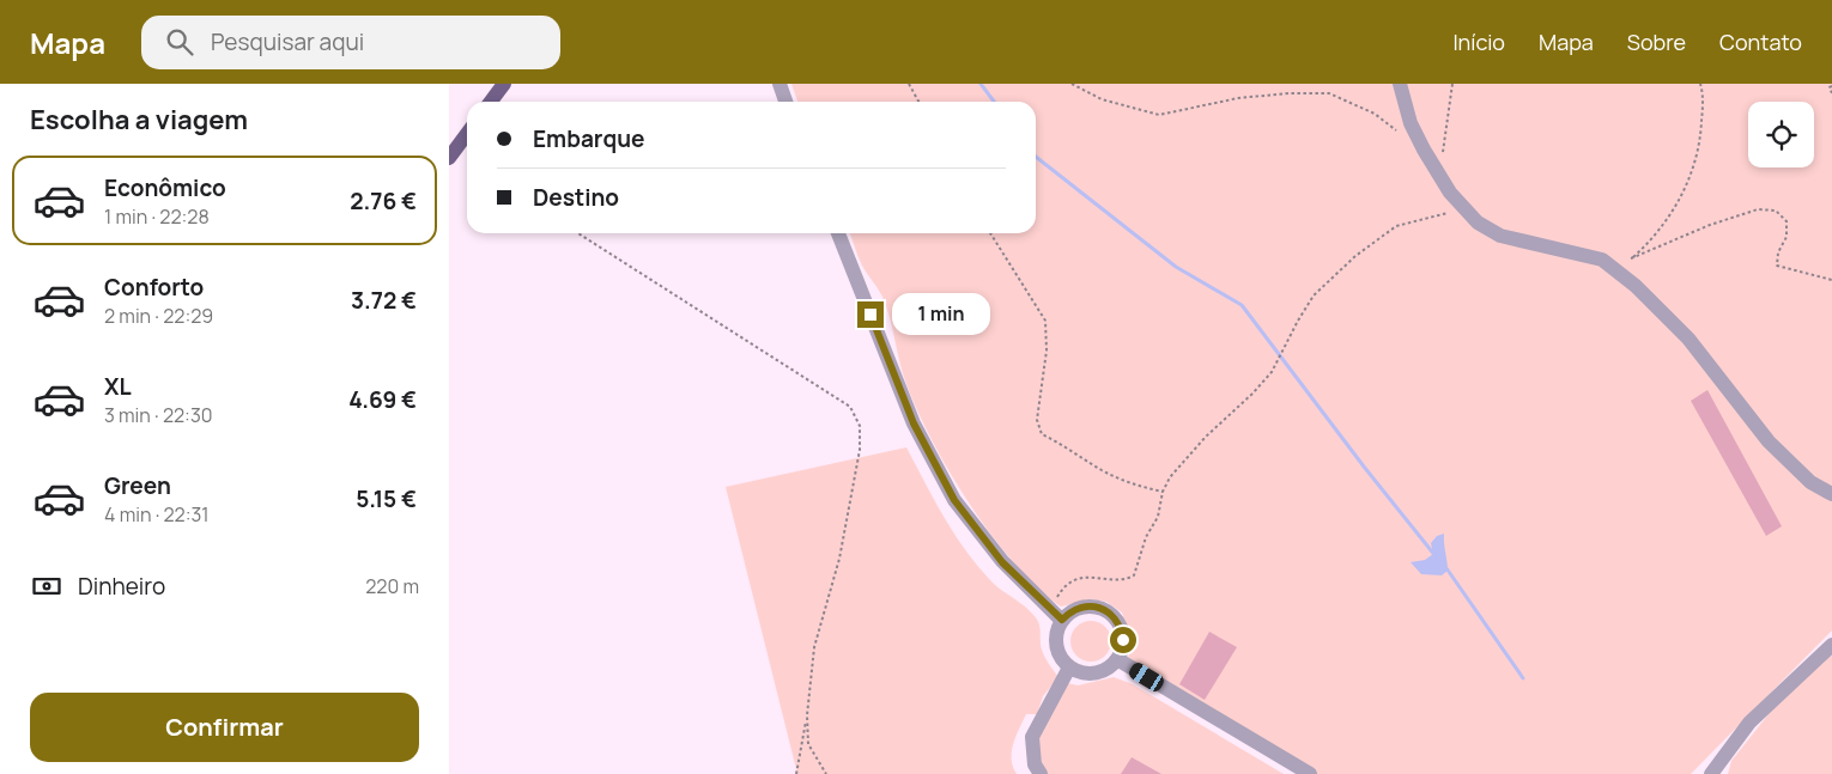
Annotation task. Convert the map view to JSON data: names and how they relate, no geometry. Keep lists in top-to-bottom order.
{
  "page": {
    "header": "Mapa",
    "search": "Pesquisar aqui",
    "nav": [
      "Início",
      "Mapa",
      "Sobre",
      "Contato"
    ],
    "heading": "Escolha a viagem",
    "banner": ["Embarque", "Destino"],
    "list": [
      {
        "name": "Econômico",
        "note": "1 min · 22:28",
        "value": "2.76 €"
      },
      {
        "name": "Conforto",
        "note": "2 min · 22:29",
        "value": "3.72 €"
      },
      {
        "name": "XL",
        "note": "3 min · 22:30",
        "value": "4.69 €"
      },
      {
        "name": "Green",
        "note": "4 min · 22:31",
        "value": "5.15 €"
      }
    ],
    "bubble": "1 min",
    "pay": ["Dinheiro", "220 m"],
    "buttons": "Confirmar"
  }
}
